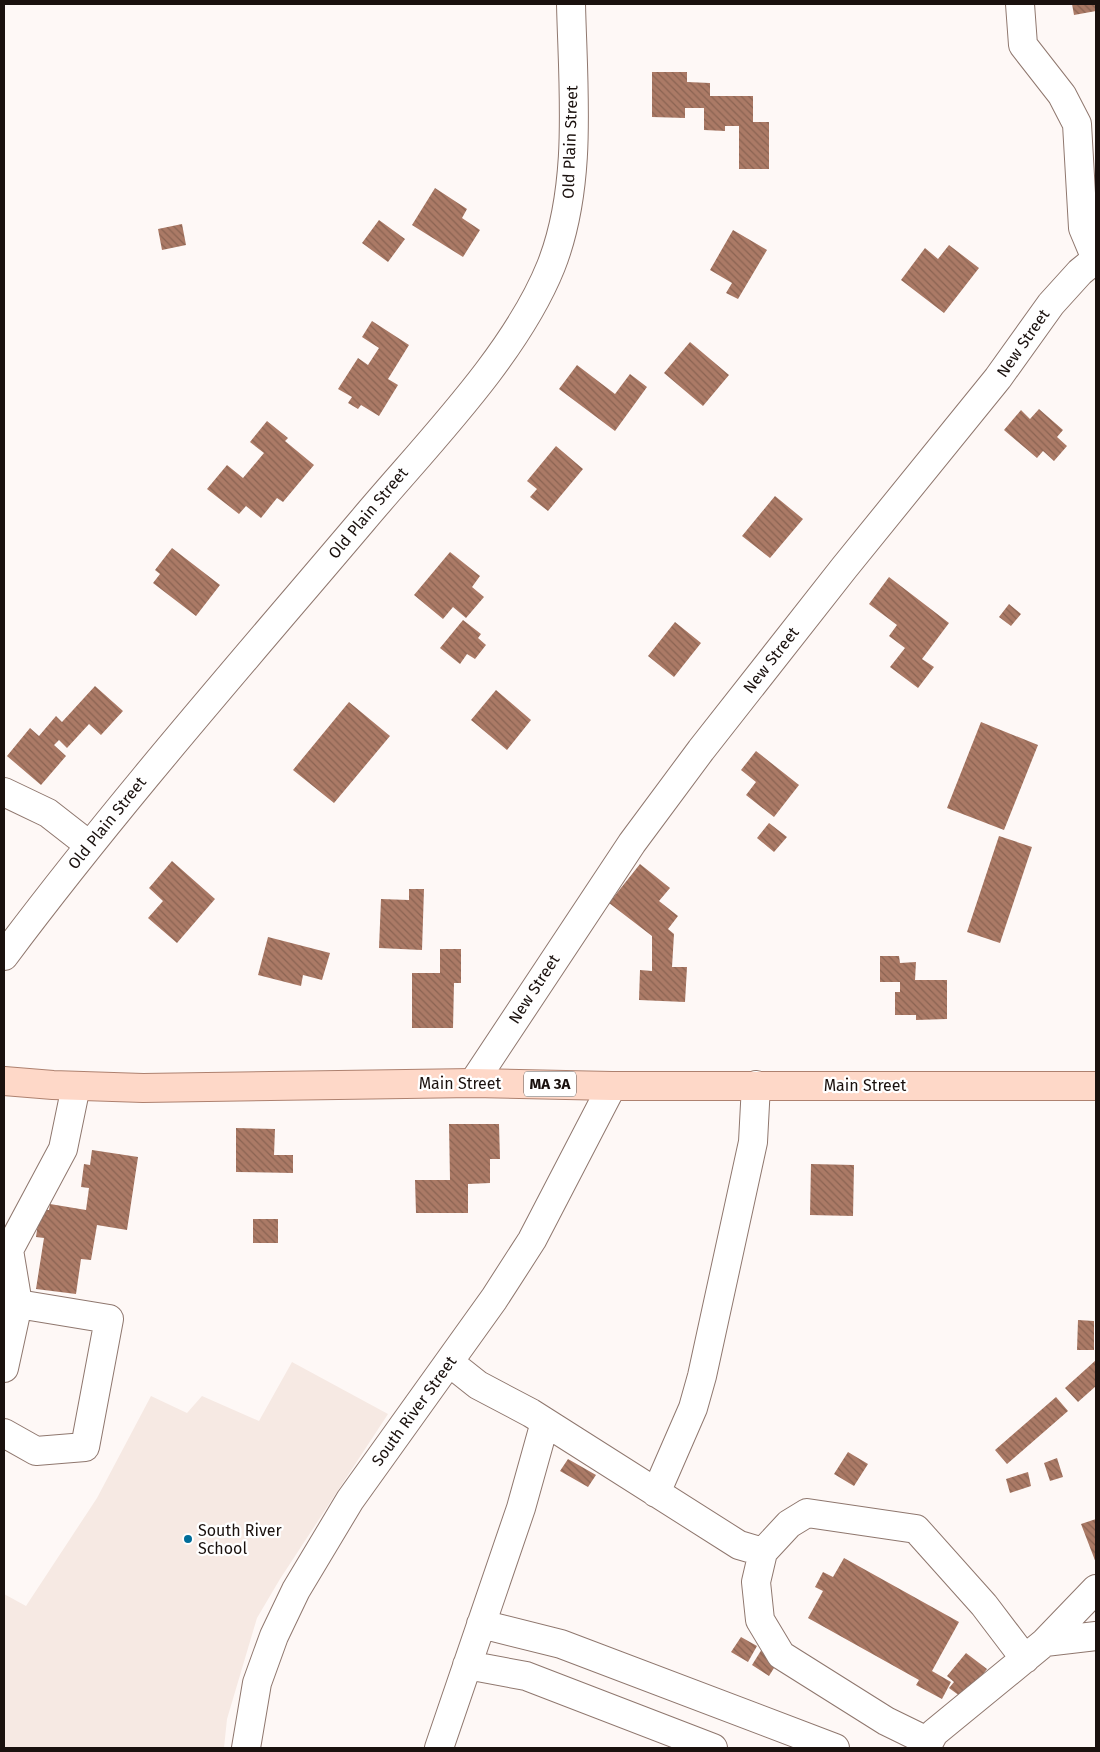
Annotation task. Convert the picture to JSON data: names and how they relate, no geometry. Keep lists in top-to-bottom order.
{
  "streets": {
    "main road": ["Main Street", "MA 3A"],
    "street": ["Old Plain Street", "New Street", "South River Street"]
  },
  "crossings": [
    ["New Street", "Main Street"],
    ["Main Street", "South River Street"]
  ],
  "places": ["South River School"]
}
